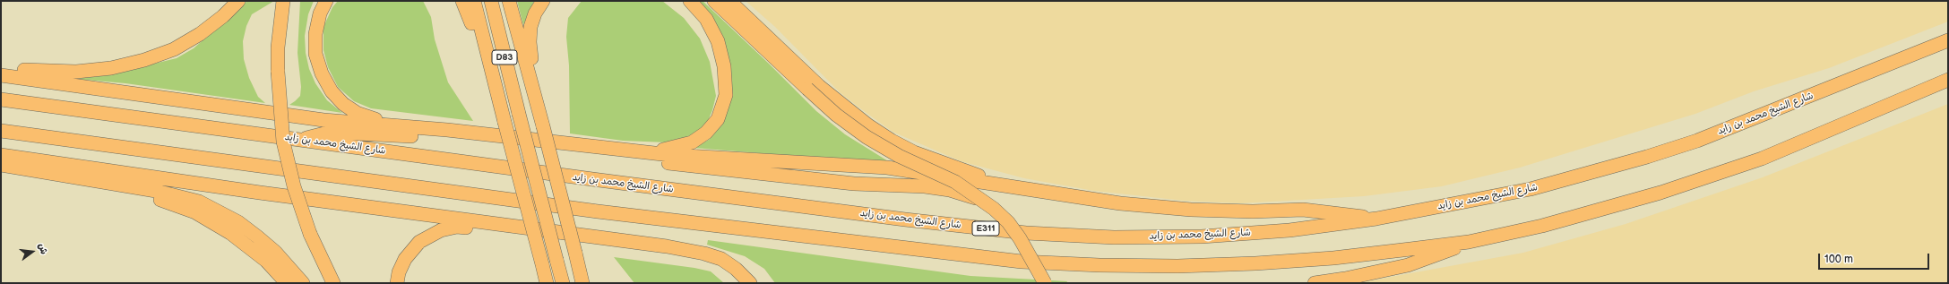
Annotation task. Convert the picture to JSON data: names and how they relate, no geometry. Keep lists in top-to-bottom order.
{
  "streets": {
    "highway": ["D83", "شارع الشيخ محمد بن زايد", "E311"]
  },
  "scale_bar": "100 m",
  "north": "right"
}
